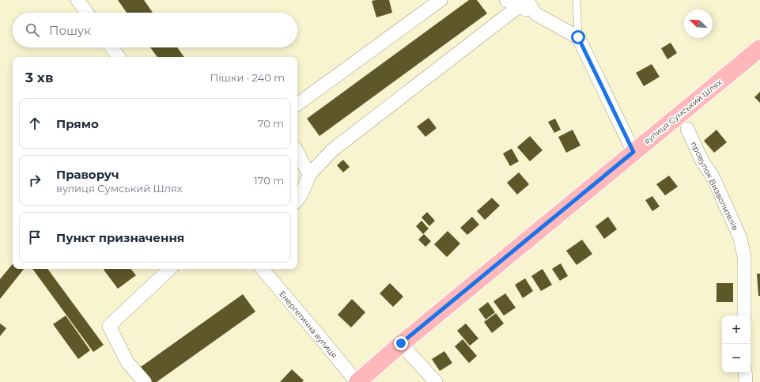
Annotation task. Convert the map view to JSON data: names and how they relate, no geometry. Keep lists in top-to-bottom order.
{
  "streets": {
    "main road": ["вулиця Сумський Шлях"],
    "street": ["провулок Визволителів", "Енергетична вулиця"]
  },
  "crossings": [
    ["вулиця Сумський Шлях", "Енергетична вулиця"]
  ],
  "north": "top left",
  "page": {
    "search": "Пошук",
    "heading": ["3 хв", "Пішки · 240 m"],
    "list": [
      ["Прямо", "70 m"],
      ["Праворуч", "вулиця Сумський Шлях", "170 m"],
      "Пункт призначення"
    ],
    "map_buttons": ["+", "−"]
  }
}
